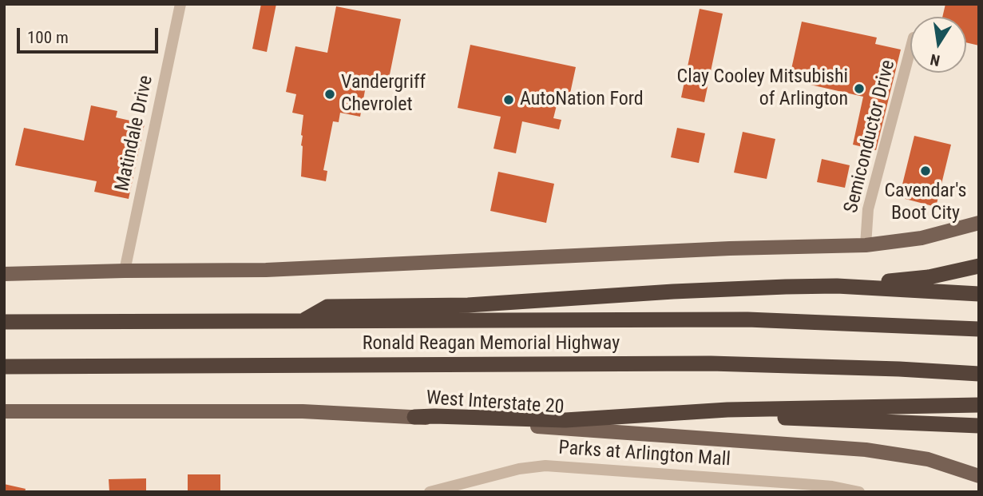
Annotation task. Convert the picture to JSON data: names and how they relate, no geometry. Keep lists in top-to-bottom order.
{
  "streets": {
    "highway": ["Ronald Reagan Memorial Highway"],
    "main road": ["West Interstate 20"],
    "street": ["Matindale Drive", "Semiconductor Drive", "Parks at Arlington Mall"]
  },
  "places": [
    "Clay Cooley Mitsubishi of Arlington",
    "Vandergriff Chevrolet",
    "AutoNation Ford",
    "Cavendar's Boot City"
  ],
  "scale_bar": "100 m",
  "north": "bottom"
}
